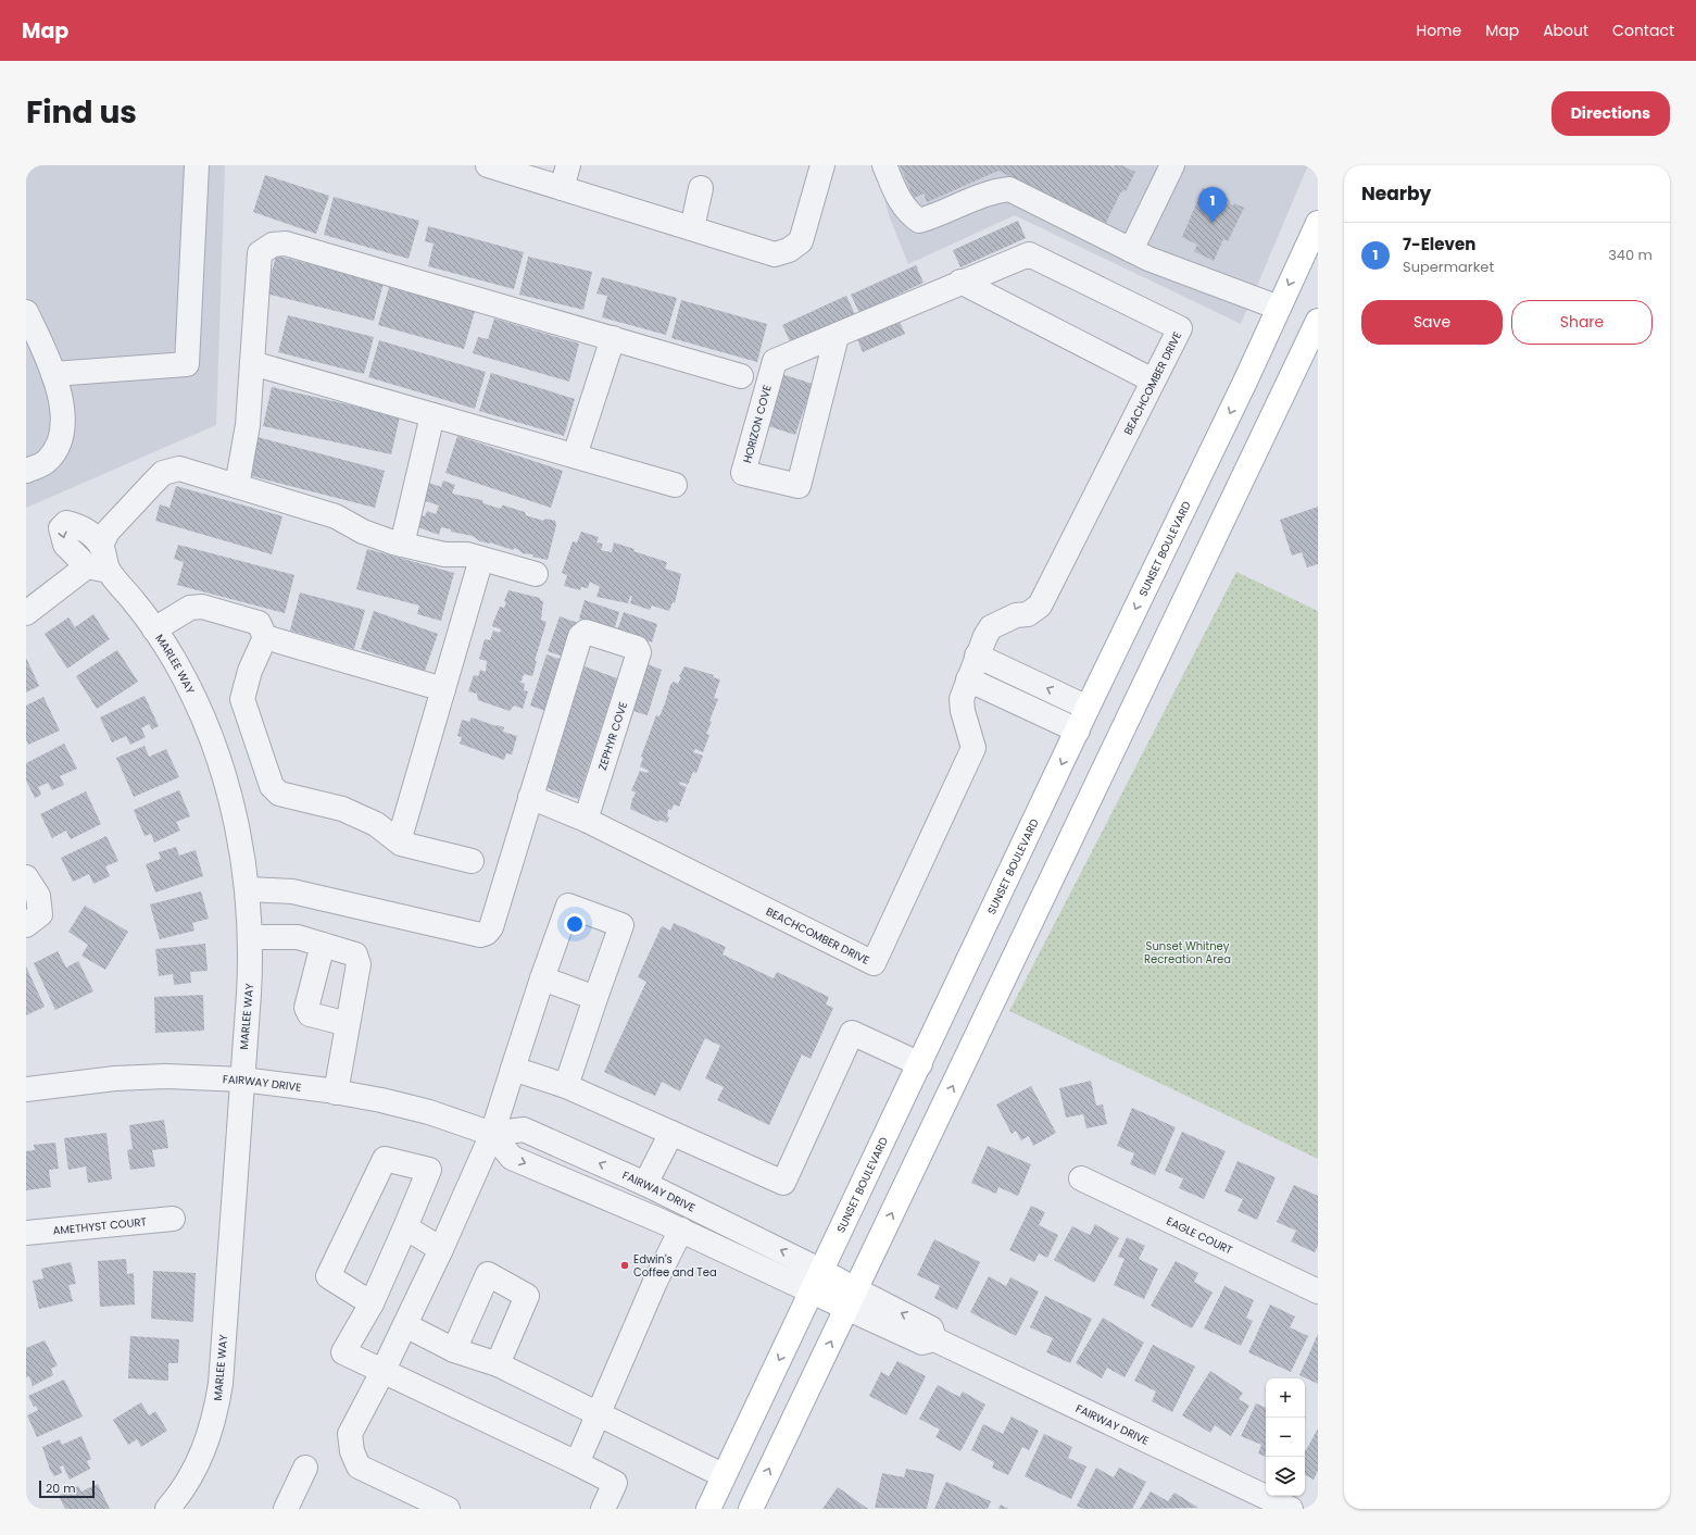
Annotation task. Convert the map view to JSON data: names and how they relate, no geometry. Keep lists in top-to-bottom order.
{
  "streets": {
    "main road": ["SUNSET BOULEVARD"],
    "street": [
      "BEACHCOMBER DRIVE",
      "HORIZON COVE",
      "MARLEE WAY",
      "ZEPHYR COVE",
      "FAIRWAY DRIVE",
      "AMETHYST COURT",
      "EAGLE COURT"
    ]
  },
  "crossings": [
    ["BEACHCOMBER DRIVE", "HORIZON COVE"],
    ["BEACHCOMBER DRIVE", "ZEPHYR COVE"],
    ["SUNSET BOULEVARD", "FAIRWAY DRIVE"],
    ["MARLEE WAY", "FAIRWAY DRIVE"]
  ],
  "parks": ["Sunset Whitney Recreation Area"],
  "places": ["Edwin's Coffee and Tea"],
  "scale_bar": "20 m",
  "page": {
    "header": "Map",
    "nav": [
      "Home",
      "Map",
      "About",
      "Contact"
    ],
    "title": "Find us",
    "buttons": [
      "Directions",
      ["Save", "Share"]
    ],
    "heading": "Nearby",
    "pins": "1",
    "list": [
      {
        "mark": "1",
        "name": "7-Eleven",
        "note": "Supermarket",
        "value": "340 m"
      }
    ],
    "map_buttons": ["+", "−"],
    "scale": "20 m"
  }
}
